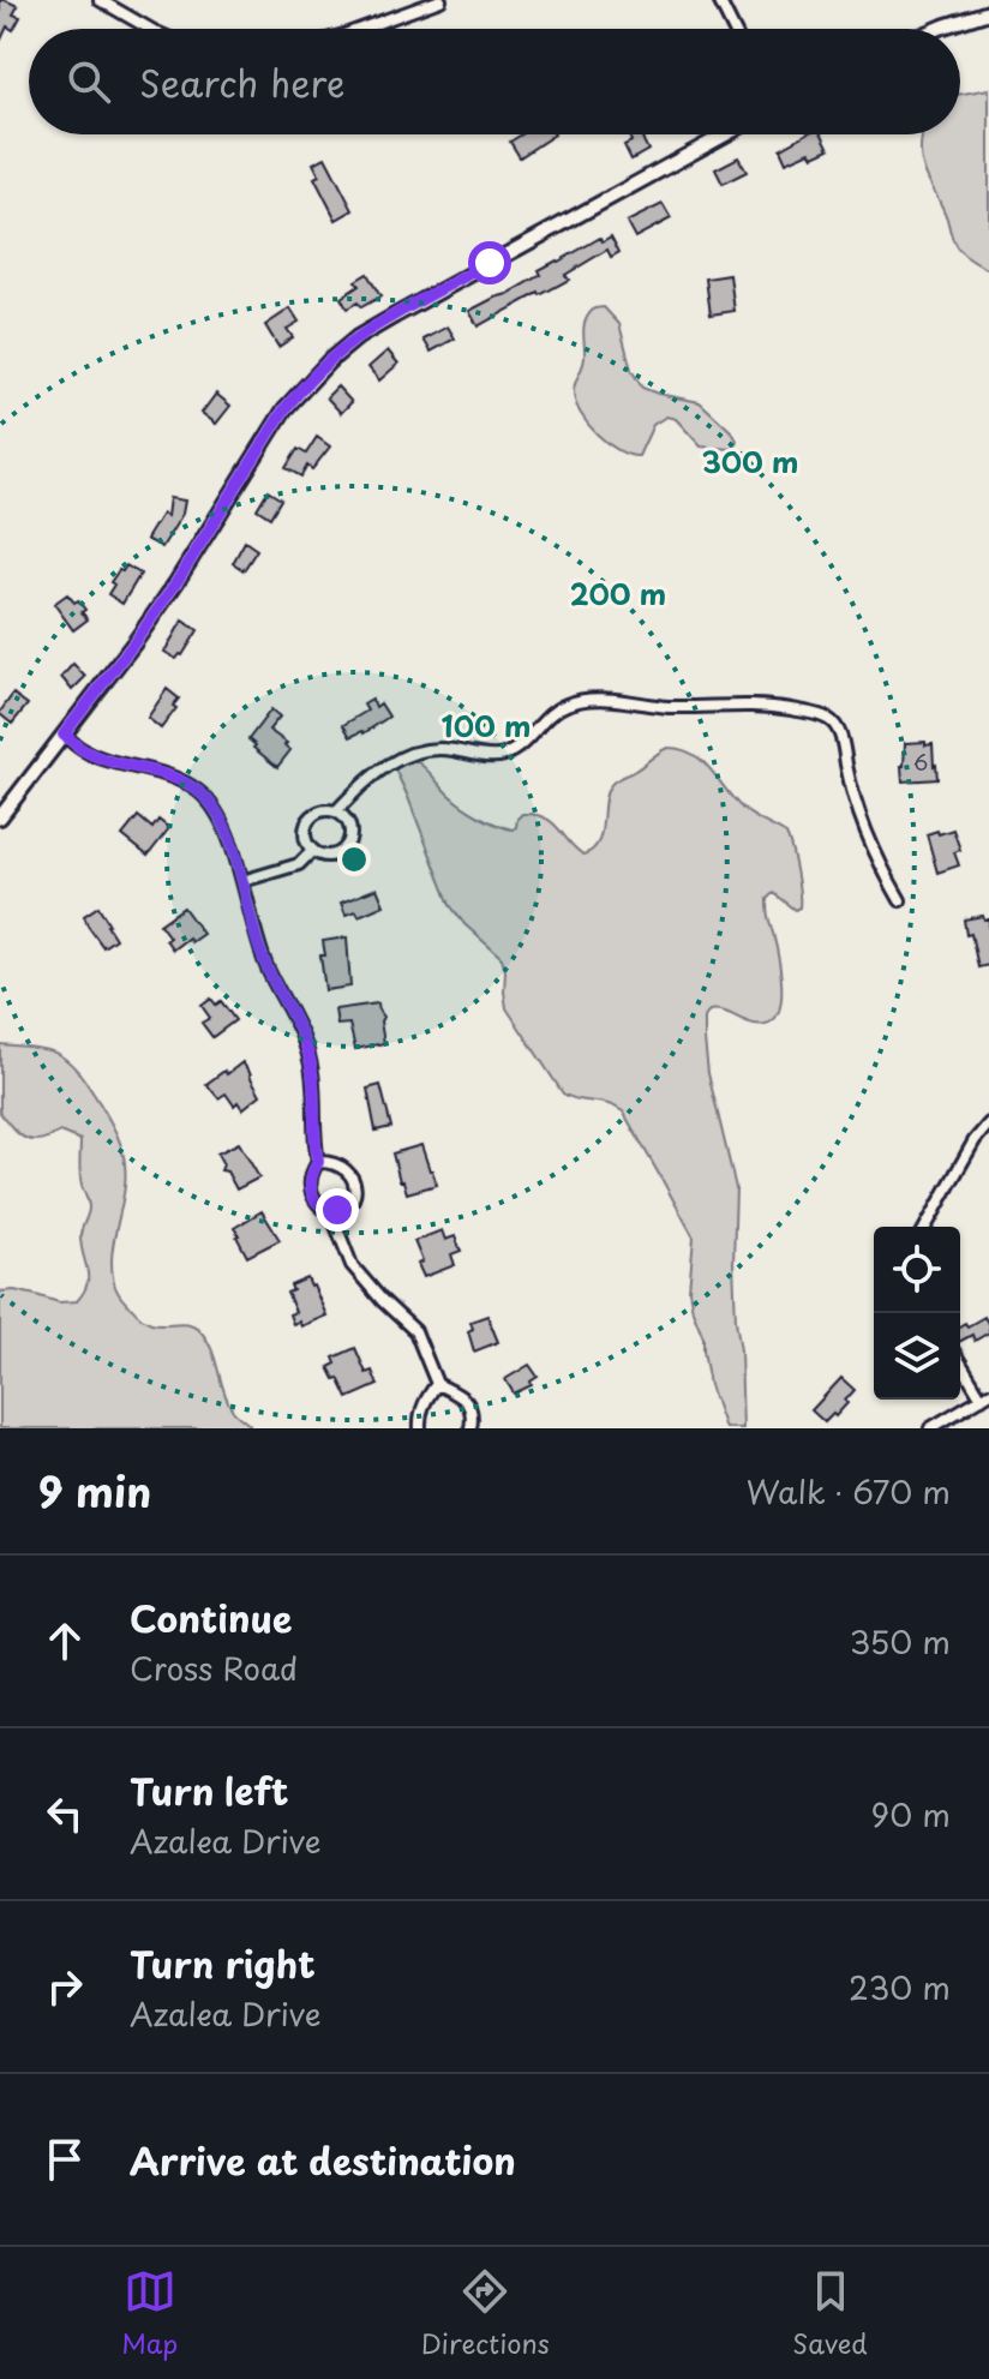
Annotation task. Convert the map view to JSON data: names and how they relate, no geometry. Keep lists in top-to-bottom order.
{
  "house_numbers": ["6"],
  "page": {
    "search": "Search here",
    "heading": ["9 min", "Walk · 670 m"],
    "list": [
      ["Continue", "Cross Road", "350 m"],
      ["Turn left", "Azalea Drive", "90 m"],
      ["Turn right", "Azalea Drive", "230 m"],
      "Arrive at destination"
    ],
    "nav": ["Map", "Directions", "Saved"]
  },
  "rings": ["300 m", "200 m", "100 m"]
}
